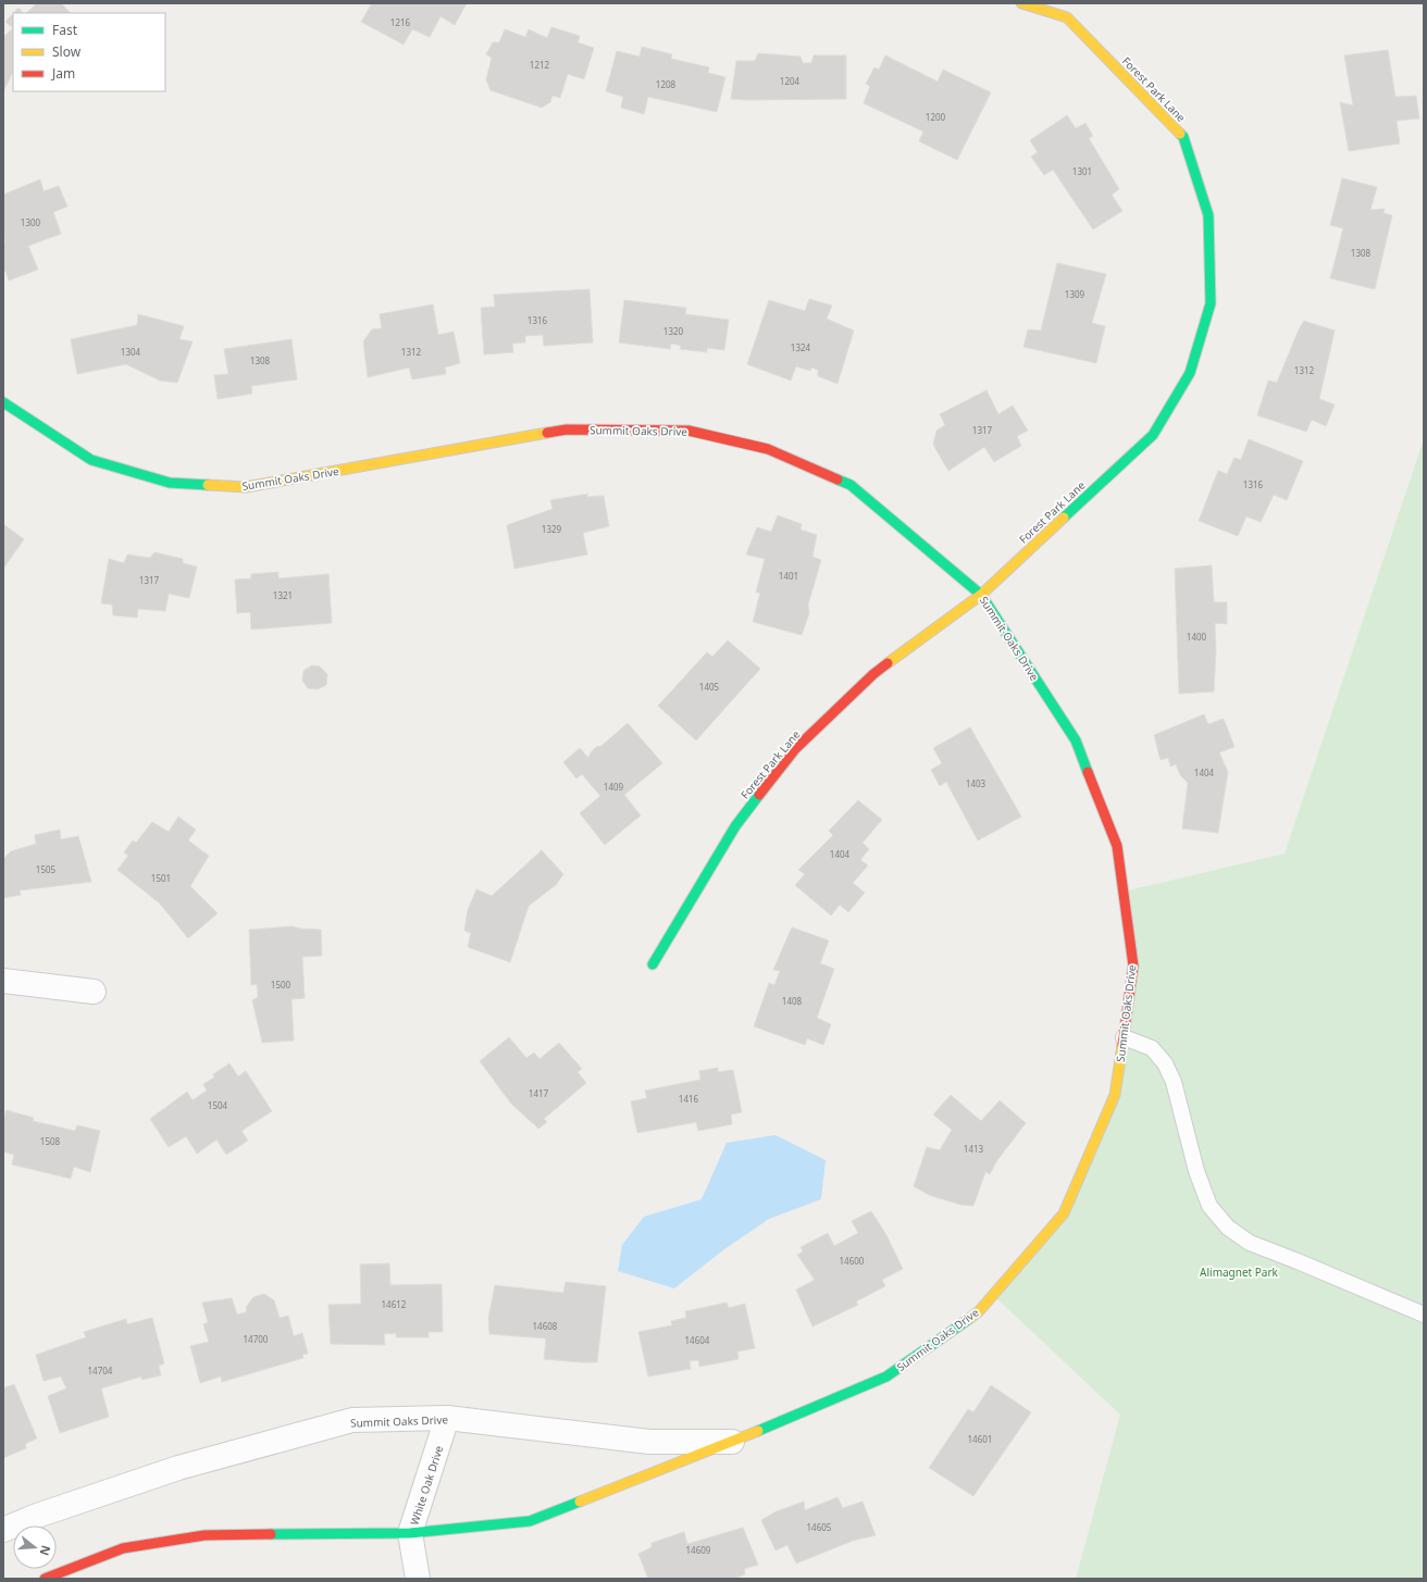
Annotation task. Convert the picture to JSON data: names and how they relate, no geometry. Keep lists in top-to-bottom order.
{
  "streets": {
    "street": ["Forest Park Lane", "Summit Oaks Drive", "White Oak Drive"]
  },
  "crossings": [
    ["Forest Park Lane", "Summit Oaks Drive"],
    ["Summit Oaks Drive", "White Oak Drive"]
  ],
  "parks": ["Alimagnet Park"],
  "house_numbers": [
    "1216",
    "1212",
    "1204",
    "1208",
    "1200",
    "1301",
    "1300",
    "1308",
    "1309",
    "1316",
    "1320",
    "1324",
    "1304",
    "1312",
    "1308",
    "1312",
    "1317",
    "1316",
    "1329",
    "1401",
    "1317",
    "1321",
    "1400",
    "1405",
    "1404",
    "1403",
    "1409",
    "1404",
    "1505",
    "1501",
    "1500",
    "1408",
    "1417",
    "1416",
    "1504",
    "1508",
    "1413",
    "14600",
    "14612",
    "14608",
    "14700",
    "14604",
    "14704",
    "14601",
    "14605",
    "14609"
  ],
  "legend": ["Fast", "Slow", "Jam"],
  "north": "right"
}
